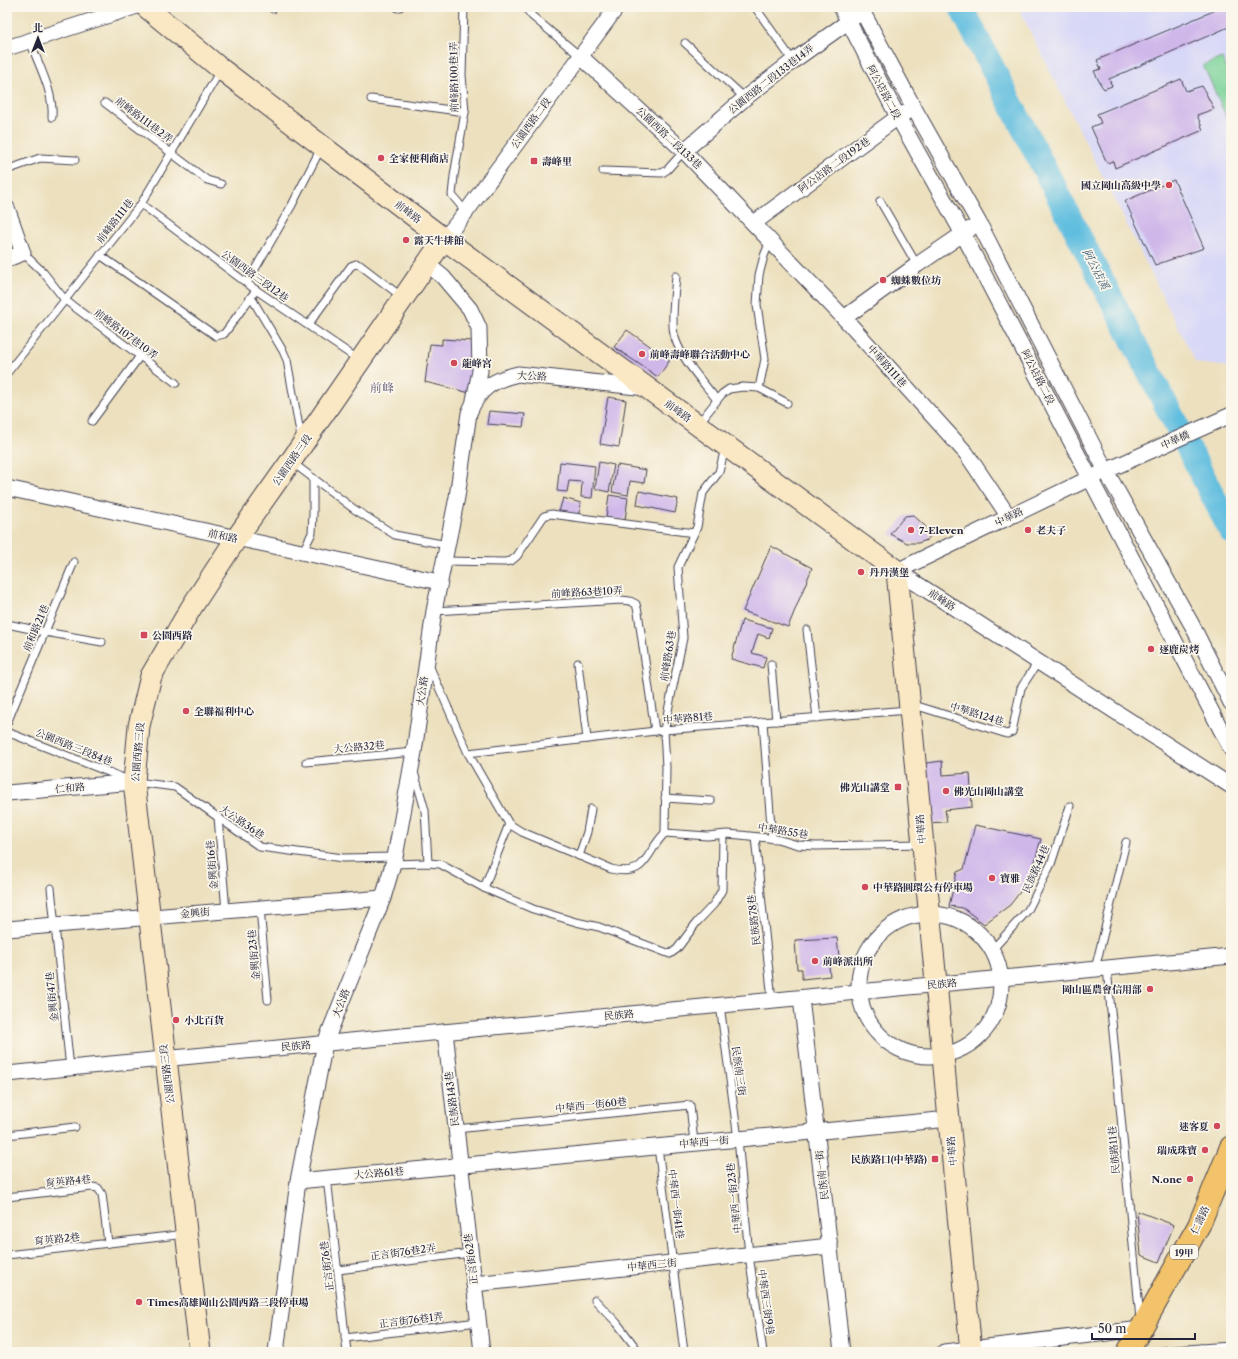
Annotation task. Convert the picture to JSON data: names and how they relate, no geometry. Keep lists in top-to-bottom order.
{
  "streets": {
    "main road": [
      "前峰路",
      "公園西路三段",
      "中華路",
      "仁壽路",
      "19甲"
    ],
    "street": [
      "公園西路二段133巷14弄",
      "阿公店路二段",
      "公園西路二段",
      "公園西路二段133巷",
      "阿公店路二段192巷",
      "中華路111巷",
      "大公路",
      "中華橋",
      "前和路",
      "仁和路",
      "金興街",
      "民族路",
      "民族路143巷",
      "中華西一街",
      "大公路61巷",
      "民族南一街",
      "正言街62巷",
      "中華西三街"
    ],
    "lane": [
      "前峰路100巷1弄",
      "前峰路111巷2弄",
      "前峰路111巷",
      "公園西路三段12巷",
      "前峰路107巷10弄",
      "前峰路63巷10弄",
      "前和路21巷",
      "前峰路63巷",
      "中華路124巷",
      "中華路81巷",
      "公園西路三段84巷",
      "大公路32巷",
      "大公路36巷",
      "中華路55巷",
      "金興街16巷",
      "民族路44巷",
      "民族路78巷",
      "金興街23巷",
      "金興街47巷",
      "民族南三街",
      "中華西一街60巷",
      "民族路11巷",
      "育英路4巷",
      "中華西一街23巷",
      "中華西一街41巷",
      "育英路2巷",
      "正言街76巷2弄",
      "正言街76巷",
      "中華西三街9巷",
      "正言街76巷1弄"
    ]
  },
  "crossings": [
    ["前峰路100巷1弄", "公園西路二段"],
    ["公園西路二段133巷14弄", "阿公店路二段"],
    ["公園西路二段133巷14弄", "公園西路二段133巷"],
    ["阿公店路二段", "阿公店路二段192巷"],
    ["阿公店路二段", "中華路"],
    ["前峰路111巷2弄", "前峰路111巷"],
    ["公園西路二段", "公園西路二段133巷"],
    ["公園西路二段", "前峰路"],
    ["公園西路二段", "公園西路三段"],
    ["公園西路二段133巷", "阿公店路二段192巷"],
    ["公園西路二段133巷", "中華路111巷"],
    ["阿公店路二段192巷", "中華路111巷"],
    ["前峰路", "前峰路111巷"],
    ["前峰路", "大公路"],
    ["前峰路", "公園西路三段"],
    ["前峰路", "中華路"],
    ["前峰路", "前峰路63巷"],
    ["前峰路", "中華路124巷"],
    ["前峰路111巷", "公園西路三段12巷"],
    ["前峰路111巷", "前峰路107巷10弄"],
    ["公園西路三段12巷", "公園西路三段"],
    ["中華路111巷", "中華路"],
    ["大公路", "前和路"],
    ["大公路", "前峰路63巷10弄"],
    ["大公路", "中華路81巷"],
    ["大公路", "大公路32巷"],
    ["大公路", "大公路36巷"],
    ["大公路", "金興街"],
    ["大公路", "民族路"],
    ["大公路", "大公路61巷"],
    ["中華橋", "中華路"],
    ["公園西路三段", "前和路"],
    ["公園西路三段", "公園西路三段84巷"],
    ["公園西路三段", "仁和路"],
    ["公園西路三段", "大公路36巷"],
    ["公園西路三段", "金興街"],
    ["公園西路三段", "民族路"],
    ["公園西路三段", "育英路2巷"],
    ["中華路", "中華路124巷"],
    ["中華路", "中華路81巷"],
    ["中華路", "中華路55巷"],
    ["中華路", "民族路"],
    ["中華路", "中華西一街"],
    ["前峰路63巷10弄", "中華路81巷"],
    ["前峰路63巷", "中華路81巷"],
    ["前峰路63巷", "中華路55巷"],
    ["中華路124巷", "中華路81巷"],
    ["公園西路三段84巷", "仁和路"],
    ["公園西路三段84巷", "大公路36巷"],
    ["仁和路", "大公路36巷"],
    ["大公路36巷", "中華路55巷"],
    ["大公路36巷", "金興街16巷"],
    ["中華路55巷", "民族路78巷"],
    ["金興街16巷", "金興街"],
    ["金興街", "金興街23巷"],
    ["金興街", "金興街47巷"],
    ["民族路78巷", "民族路"],
    ["民族路", "金興街47巷"],
    ["民族路", "民族南三街"],
    ["民族路", "民族路143巷"],
    ["民族路", "民族路11巷"],
    ["民族路", "民族南一街"],
    ["民族南三街", "中華西一街"],
    ["民族南三街", "中華西一街23巷"],
    ["民族路143巷", "中華西一街60巷"],
    ["民族路143巷", "中華西一街"],
    ["民族路143巷", "大公路61巷"],
    ["民族路143巷", "正言街62巷"],
    ["中華西一街60巷", "中華西一街"],
    ["中華西一街", "大公路61巷"],
    ["中華西一街", "民族南一街"],
    ["中華西一街", "中華西一街23巷"],
    ["中華西一街", "中華西一街41巷"],
    ["中華西一街", "正言街62巷"],
    ["民族路11巷", "仁壽路"],
    ["大公路61巷", "正言街62巷"],
    ["大公路61巷", "正言街76巷"],
    ["民族南一街", "中華西三街"],
    ["育英路4巷", "育英路2巷"],
    ["中華西一街23巷", "中華西三街"],
    ["中華西一街23巷", "中華西三街9巷"],
    ["中華西一街41巷", "中華西三街"],
    ["正言街76巷2弄", "正言街62巷"],
    ["正言街76巷2弄", "正言街76巷"],
    ["正言街62巷", "中華西三街"],
    ["正言街62巷", "正言街76巷1弄"],
    ["中華西三街", "中華西三街9巷"],
    ["正言街76巷", "正言街76巷1弄"]
  ],
  "districts": ["前峰"],
  "water": ["阿公店溪"],
  "places": {
    "other": [
      "全家便利商店",
      "國立岡山高級中學",
      "露天牛排館",
      "蜘蛛數位坊",
      "前峰壽峰聯合活動中心",
      "龍峰宮",
      "7-Eleven",
      "老夫子",
      "丹丹漢堡",
      "逐鹿炭烤",
      "全聯福利中心",
      "佛光山岡山講堂",
      "寶雅",
      "中華路圓環公有停車場",
      "前峰派出所",
      "岡山區農會信用部",
      "小北百貨",
      "迷客夏",
      "瑞成珠寶",
      "N.one",
      "Times高雄岡山公園西路三段停車場"
    ],
    "transit": [
      "壽峰里",
      "公園西路",
      "佛光山講堂",
      "民族路口(中華路)"
    ]
  },
  "scale_bar": "50 m",
  "north": "top"
}
